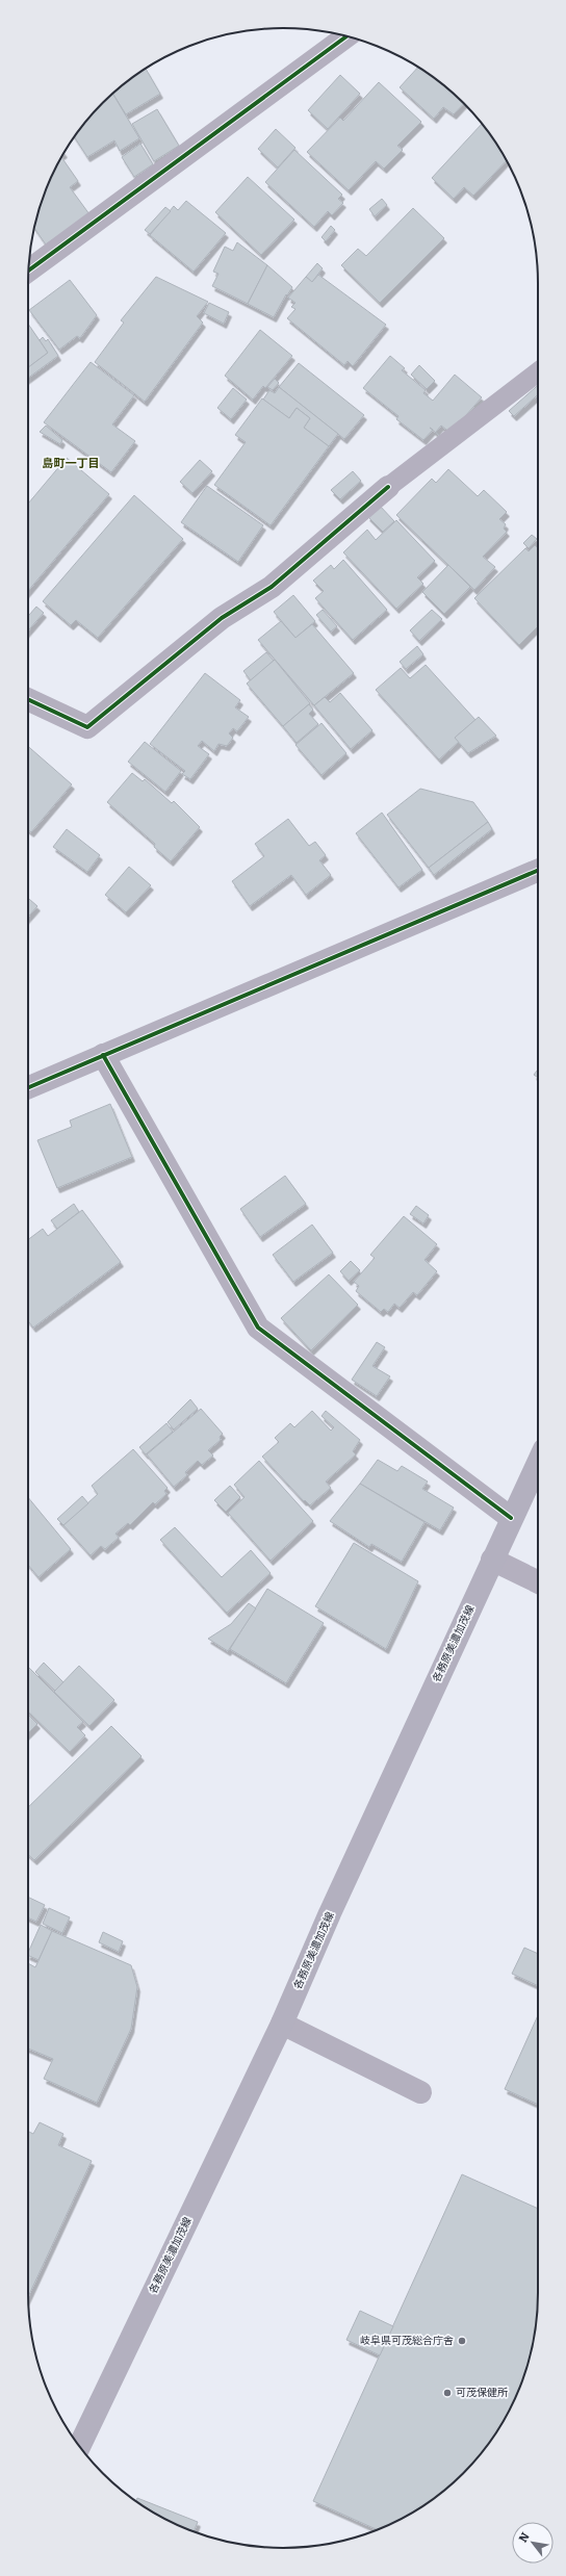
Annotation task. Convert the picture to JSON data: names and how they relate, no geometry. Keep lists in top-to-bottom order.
{
  "streets": {
    "main road": ["各務原美濃加茂線"]
  },
  "districts": ["島町一丁目"],
  "places": ["岐阜県可茂総合庁舎", "可茂保健所"],
  "north": "top left"
}
